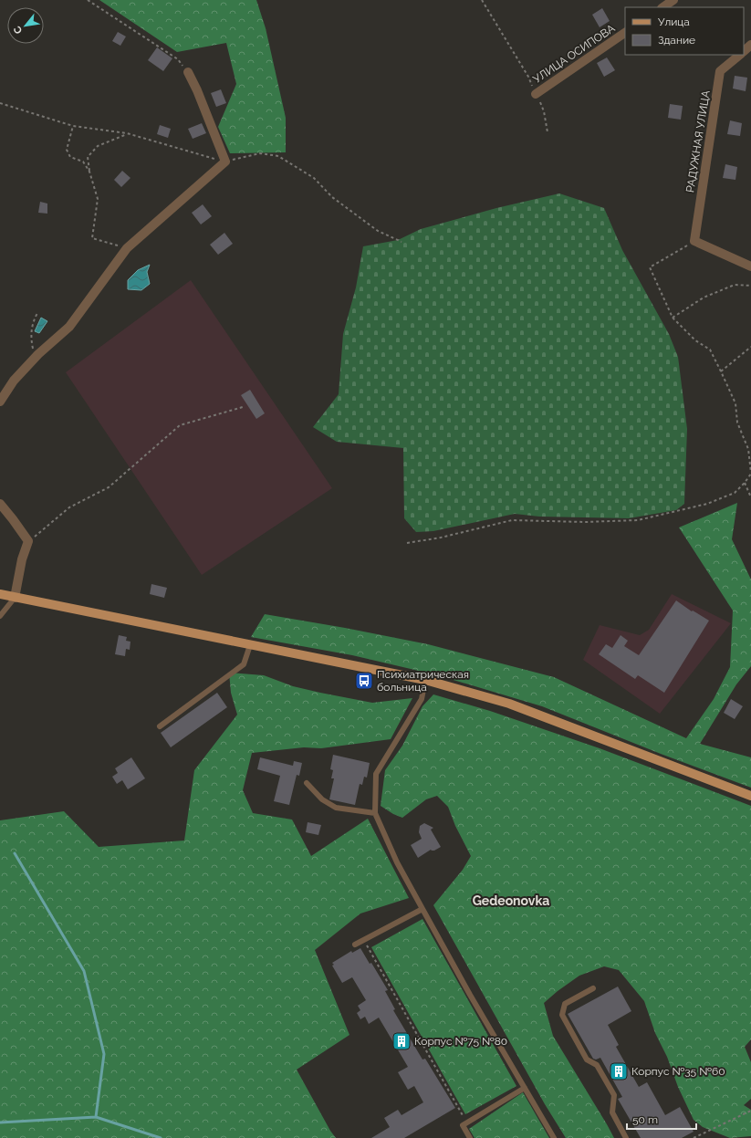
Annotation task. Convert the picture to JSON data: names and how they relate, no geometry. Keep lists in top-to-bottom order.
{
  "streets": {
    "street": ["УЛИЦА ОСИПОВА", "РАДУЖНАЯ УЛИЦА"]
  },
  "districts": ["Gedeonovka"],
  "places": {
    "bus stop": ["Психиатрическая больница"],
    "building": ["Корпус №75 №80", "Корпус №35 №60"]
  },
  "legend": ["Улица", "Здание"],
  "scale_bar": "50 m",
  "north": "bottom left"
}
